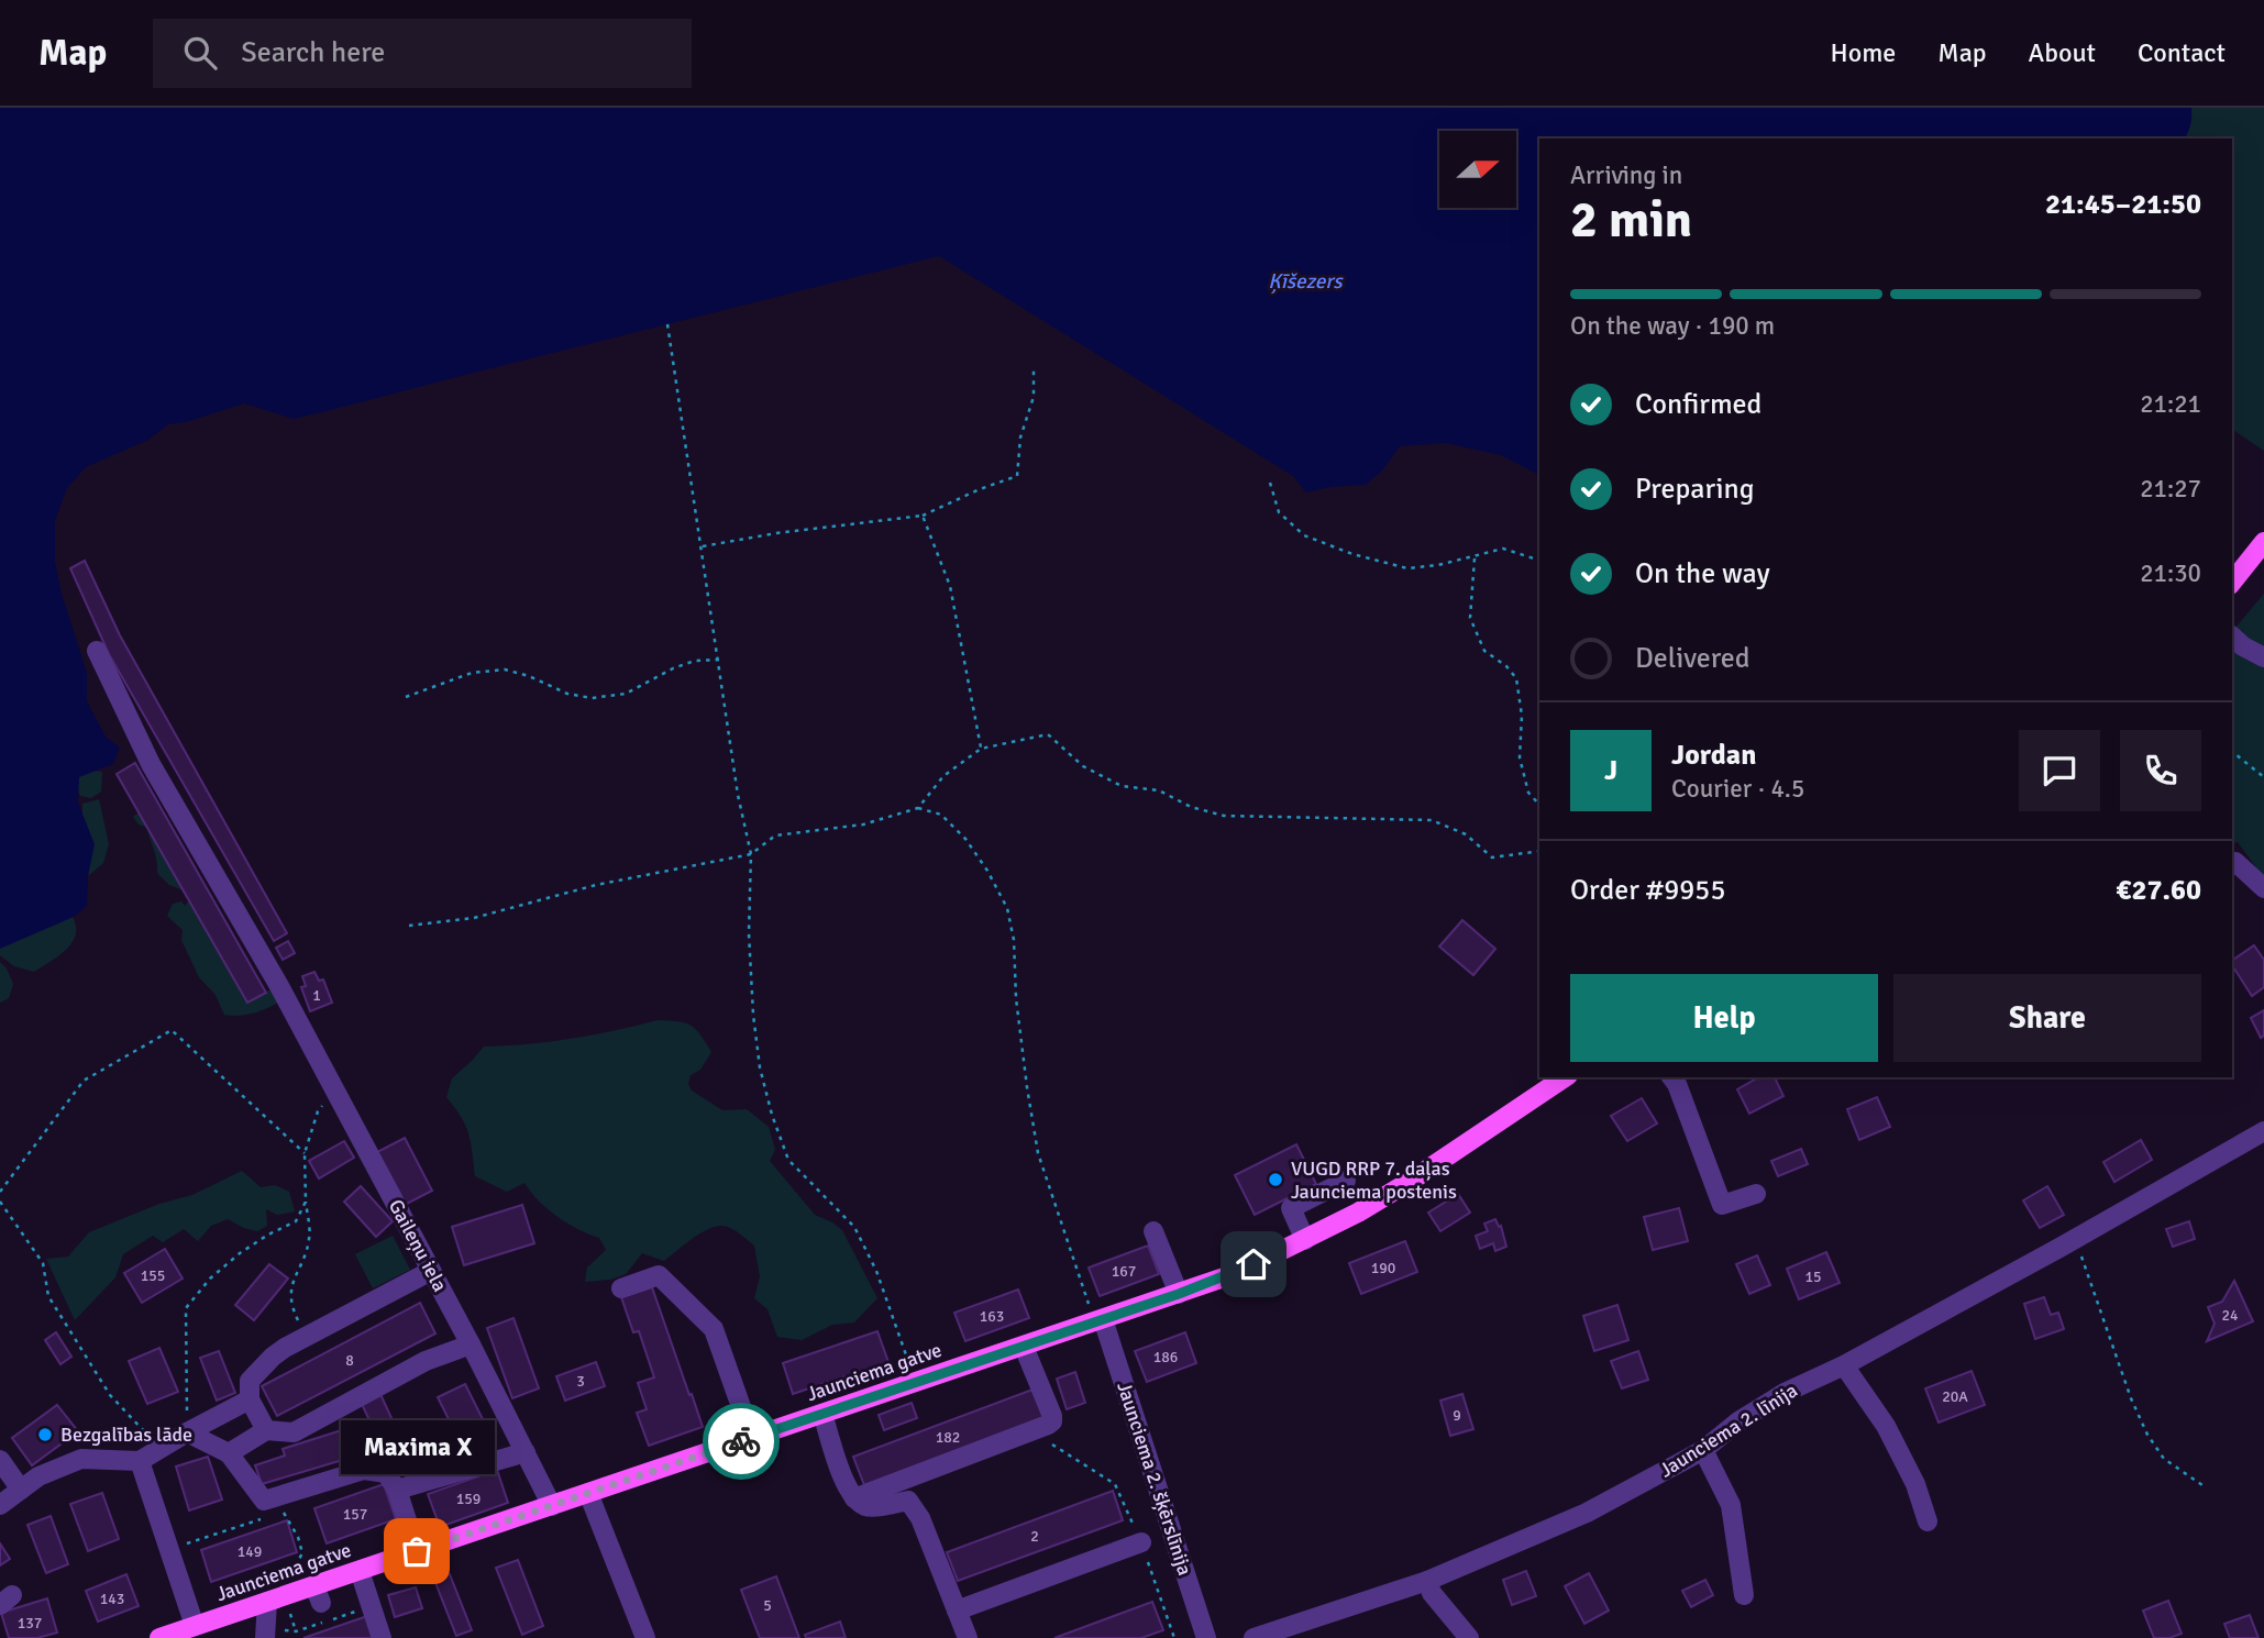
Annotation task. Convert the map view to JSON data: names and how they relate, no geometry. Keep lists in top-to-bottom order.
{
  "streets": {
    "main road": ["Jaunciema gatve"],
    "street": ["Gaileņu iela", "Jaunciema 2. līnija", "Jaunciema 2. šķērslīnija"]
  },
  "crossings": [
    ["Gaileņu iela", "Jaunciema gatve"],
    ["Jaunciema gatve", "Jaunciema 2. šķērslīnija"]
  ],
  "water": ["Ķīšezers"],
  "places": ["VUGD RRP 7. daļas Jaunciema postenis", "Bezgalības lāde", "Maxima X"],
  "house_numbers": [
    "1",
    "190",
    "167",
    "155",
    "15",
    "24",
    "163",
    "186",
    "8",
    "3",
    "20A",
    "9",
    "182",
    "159",
    "157",
    "2",
    "149",
    "143",
    "5",
    "137"
  ],
  "north": "right",
  "page": {
    "header": "Map",
    "search": "Search here",
    "nav": [
      "Home",
      "Map",
      "About",
      "Contact"
    ],
    "heading": ["2 min", "Arriving in", "21:45–21:50"],
    "panel": [
      "Jordan",
      "Courier · 4.5",
      "Order #9955",
      "€27.60"
    ],
    "bar": "On the way · 190 m",
    "list": [
      ["Confirmed", "21:21"],
      ["Preparing", "21:27"],
      ["On the way", "21:30"],
      "Delivered"
    ],
    "round": "J",
    "buttons": ["Help", "Share"],
    "bubble": "Maxima X"
  }
}
